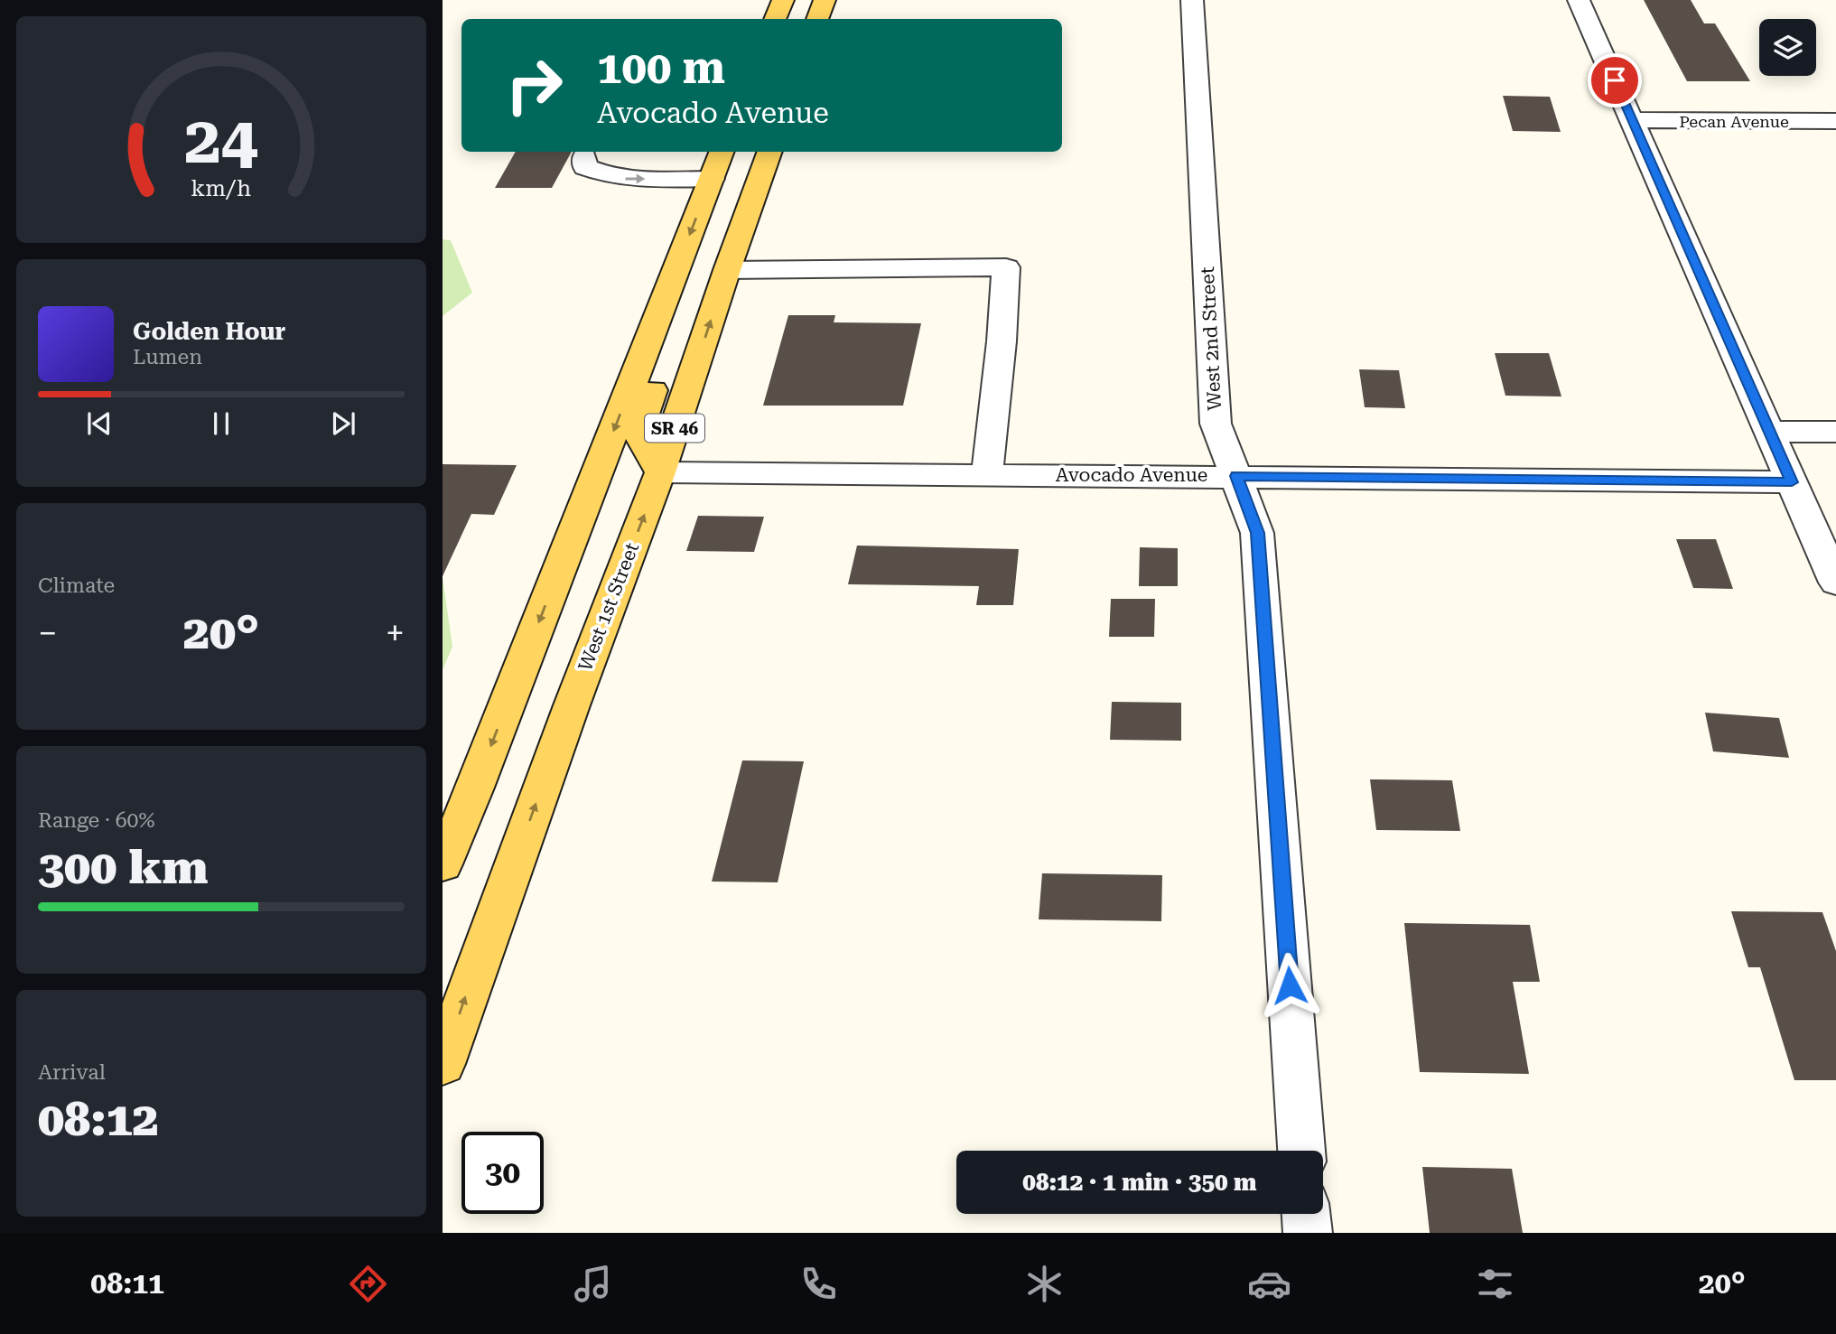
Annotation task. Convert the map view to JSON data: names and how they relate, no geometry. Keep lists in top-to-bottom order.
{
  "streets": {
    "main road": ["SR 46", "West 1st Street"],
    "street": ["Pecan Avenue", "West 2nd Street", "Avocado Avenue"]
  },
  "crossings": [
    ["West 2nd Street", "Avocado Avenue"],
    ["Avocado Avenue", "West 1st Street"]
  ],
  "page": {
    "turn": ["100 m", "Avocado Avenue"],
    "song": ["Golden Hour", "Lumen"],
    "tile": [
      "Climate",
      ["Range · 60%", "300 km"],
      ["Arrival", "08:12"]
    ],
    "heat": ["−", "20°", "+"],
    "limit": "30",
    "trip": "08:12 · 1 min · 350 m",
    "tabs": ["08:11", "20°"],
    "gauge": ["24", "km/h"]
  }
}
